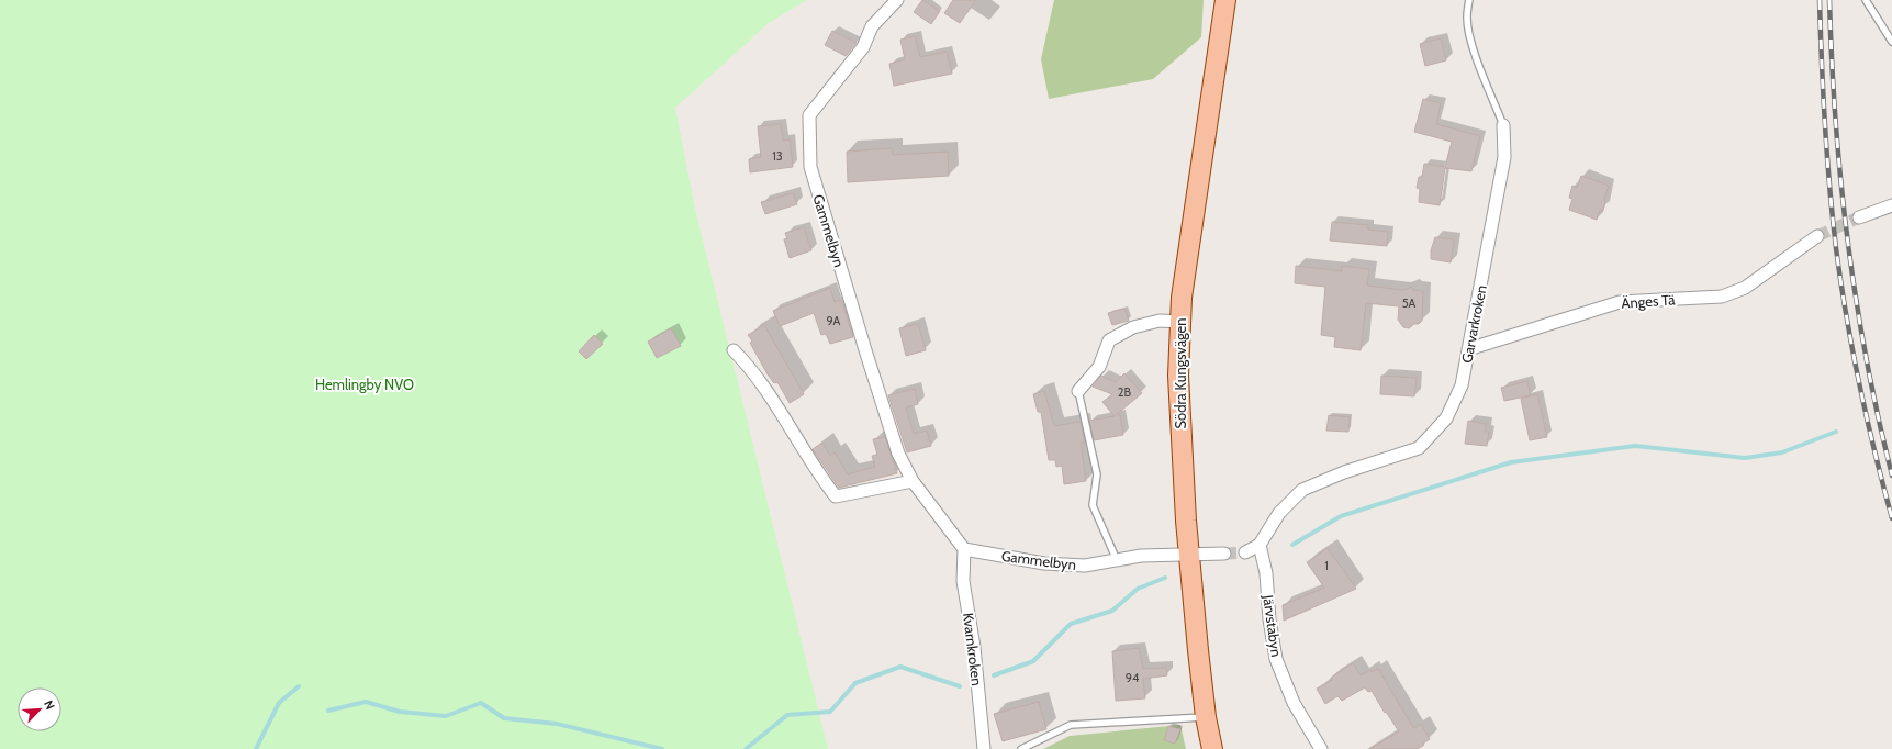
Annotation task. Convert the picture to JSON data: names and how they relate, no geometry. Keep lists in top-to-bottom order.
{
  "streets": {
    "main road": ["Södra Kungsvägen"],
    "street": [
      "Gammelbyn",
      "Änges Tä",
      "Garvarkroken",
      "Järvstabyn",
      "Kvarnkroken"
    ]
  },
  "crossings": [
    ["Gammelbyn", "Södra Kungsvägen"],
    ["Gammelbyn", "Kvarnkroken"],
    ["Änges Tä", "Garvarkroken"],
    ["Garvarkroken", "Järvstabyn"]
  ],
  "parks": ["Hemlingby NVO"],
  "house_numbers": [
    "13",
    "5A",
    "9A",
    "2B",
    "1",
    "94"
  ],
  "north": "top right"
}
